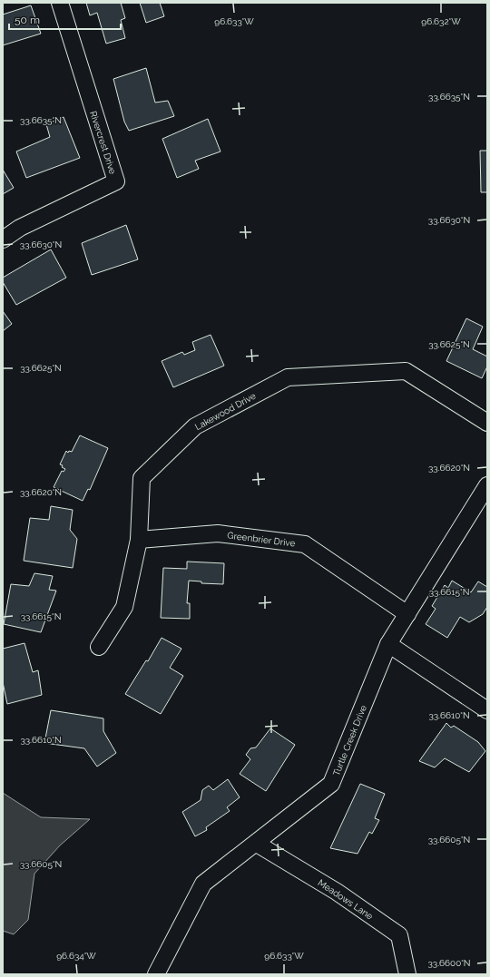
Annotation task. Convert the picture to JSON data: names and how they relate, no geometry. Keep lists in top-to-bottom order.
{
  "streets": {
    "street": [
      "Rivercrest Drive",
      "Lakewood Drive",
      "Greenbrier Drive",
      "Turtle Creek Drive",
      "Meadows Lane"
    ]
  },
  "crossings": [
    ["Lakewood Drive", "Greenbrier Drive"],
    ["Greenbrier Drive", "Turtle Creek Drive"],
    ["Turtle Creek Drive", "Meadows Lane"]
  ],
  "scale_bar": "50 m",
  "coordinates": [
    "96.633°W",
    "96.632°W",
    "33.6635°N",
    "33.6630°N",
    "33.6625°N",
    "33.6620°N",
    "33.6615°N",
    "33.6610°N",
    "33.6605°N",
    "96.634°W",
    "33.6600°N"
  ]
}
